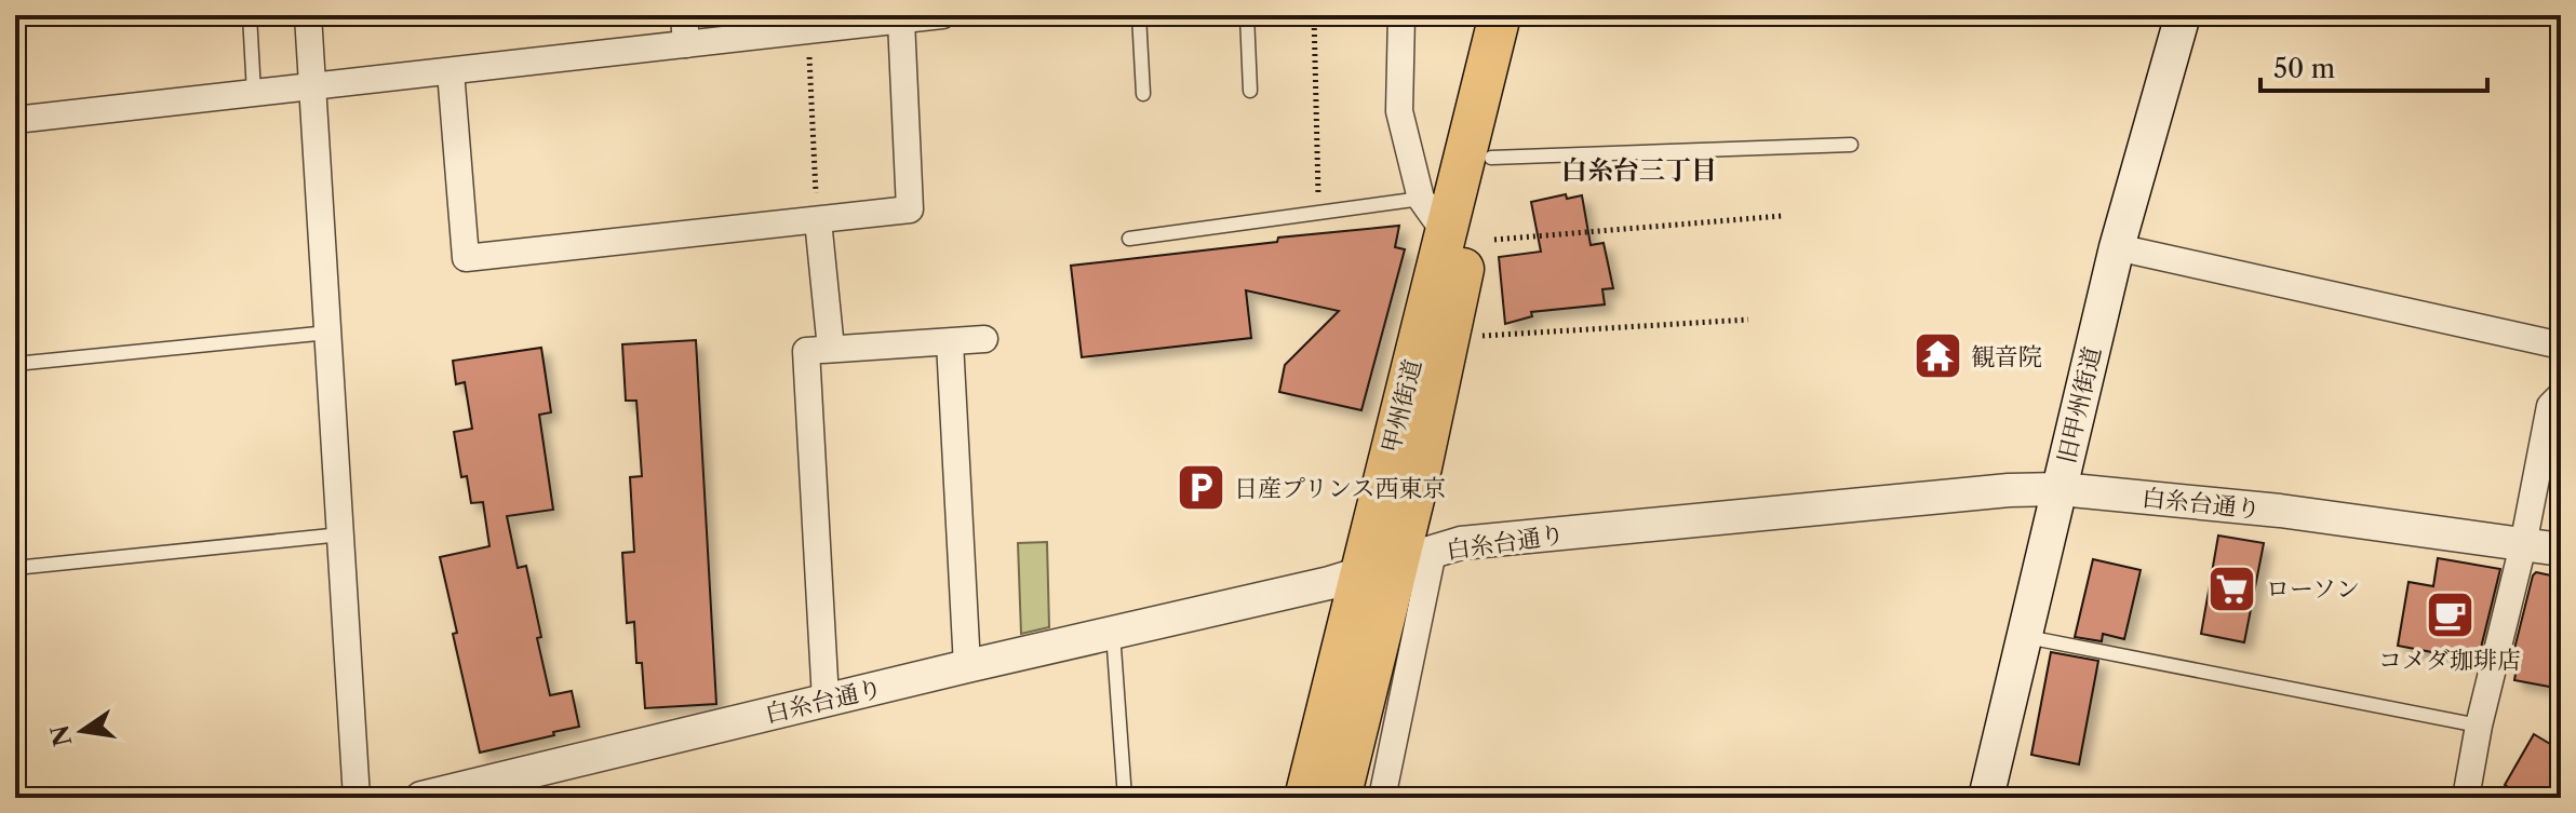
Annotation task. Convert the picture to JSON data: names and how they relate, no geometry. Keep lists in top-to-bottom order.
{
  "streets": {
    "highway": ["甲州街道"],
    "main road": ["旧甲州街道"],
    "street": ["白糸台通り"]
  },
  "crossings": [
    ["旧甲州街道", "白糸台通り"],
    ["甲州街道", "白糸台通り"]
  ],
  "districts": ["白糸台三丁目"],
  "places": {
    "temple": ["観音院"],
    "parking": ["日産プリンス西東京"],
    "supermarket": ["ローソン"],
    "cafe": ["コメダ珈琲店"]
  },
  "scale_bar": "50 m",
  "north": "left"
}
